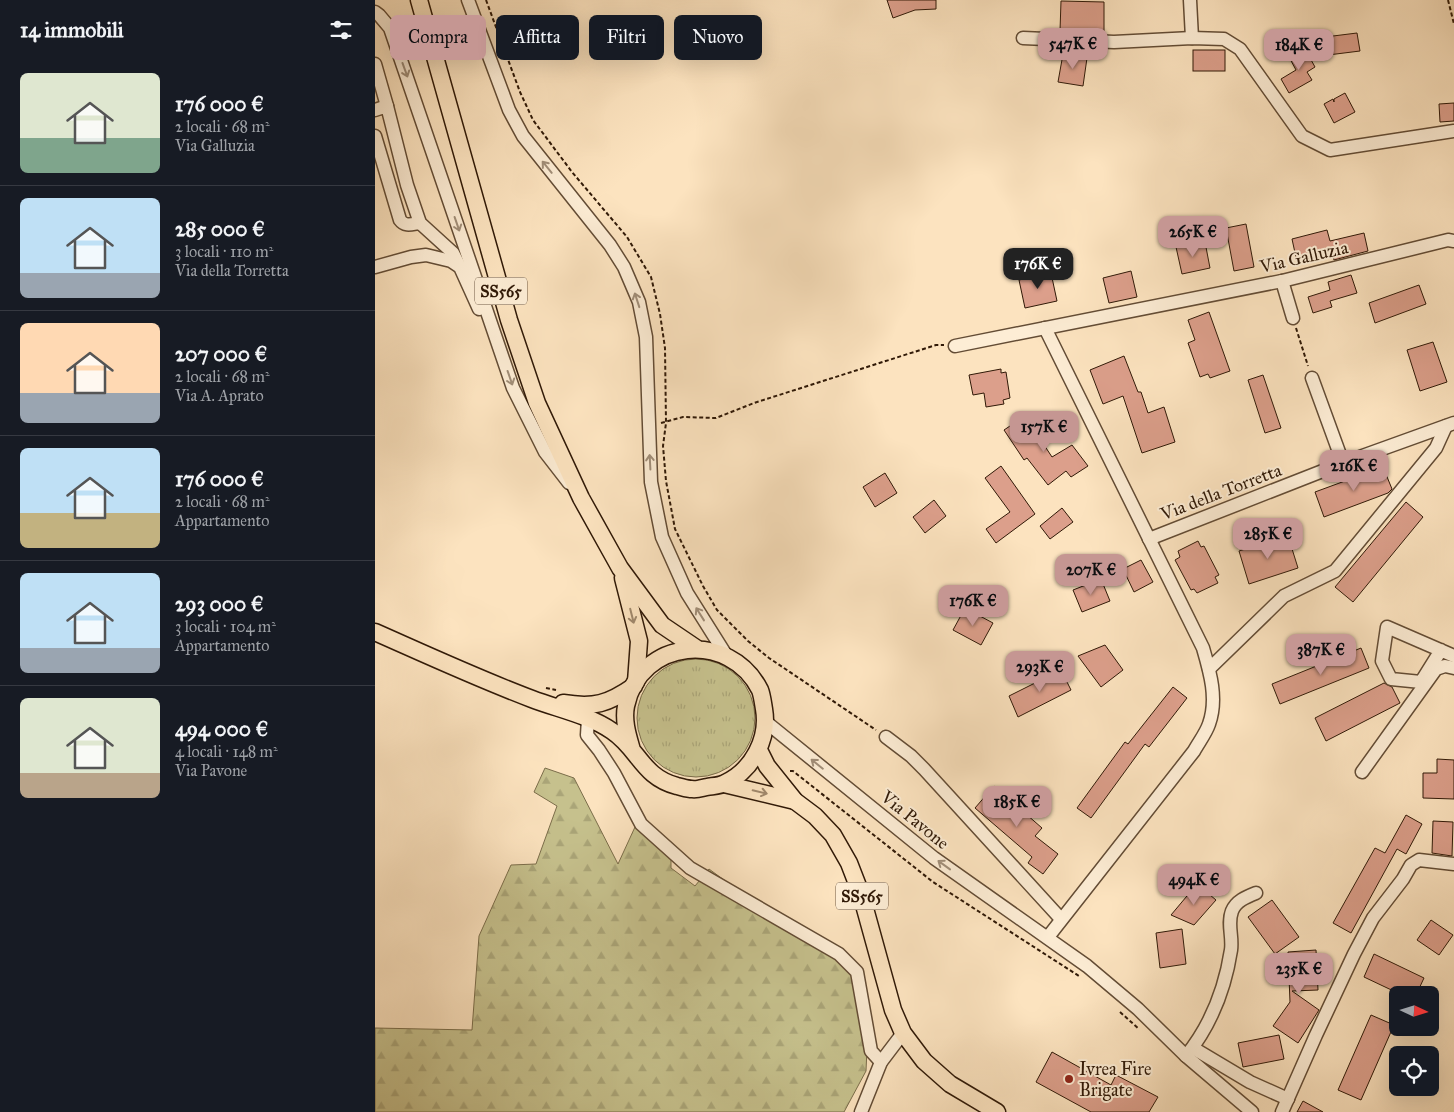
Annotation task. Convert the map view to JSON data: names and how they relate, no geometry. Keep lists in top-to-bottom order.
{
  "streets": {
    "main road": ["SS565"],
    "street": ["Via Galluzia", "Via della Torretta", "Via Pavone"]
  },
  "crossings": [
    ["SS565", "Via Pavone"]
  ],
  "places": ["Ivrea Fire Brigate"],
  "north": "right",
  "page": {
    "heading": "14 immobili",
    "chip": [
      "Compra",
      "Affitta",
      "Filtri",
      "Nuovo"
    ],
    "price": [
      "547K €",
      "184K €",
      "265K €",
      "176K €",
      "157K €",
      "216K €",
      "285K €",
      "207K €",
      "176K €",
      "387K €",
      "293K €",
      "185K €",
      "494K €",
      "235K €"
    ],
    "list": [
      {
        "name": "176 000 €",
        "note": "2 locali · 68 m² · Via Galluzia"
      },
      {
        "name": "285 000 €",
        "note": "3 locali · 110 m² · Via della Torretta"
      },
      {
        "name": "207 000 €",
        "note": "2 locali · 68 m² · Via A. Aprato"
      },
      {
        "name": "176 000 €",
        "note": "2 locali · 68 m² · Appartamento"
      },
      {
        "name": "293 000 €",
        "note": "3 locali · 104 m² · Appartamento"
      },
      {
        "name": "494 000 €",
        "note": "4 locali · 148 m² · Via Pavone"
      }
    ]
  }
}
